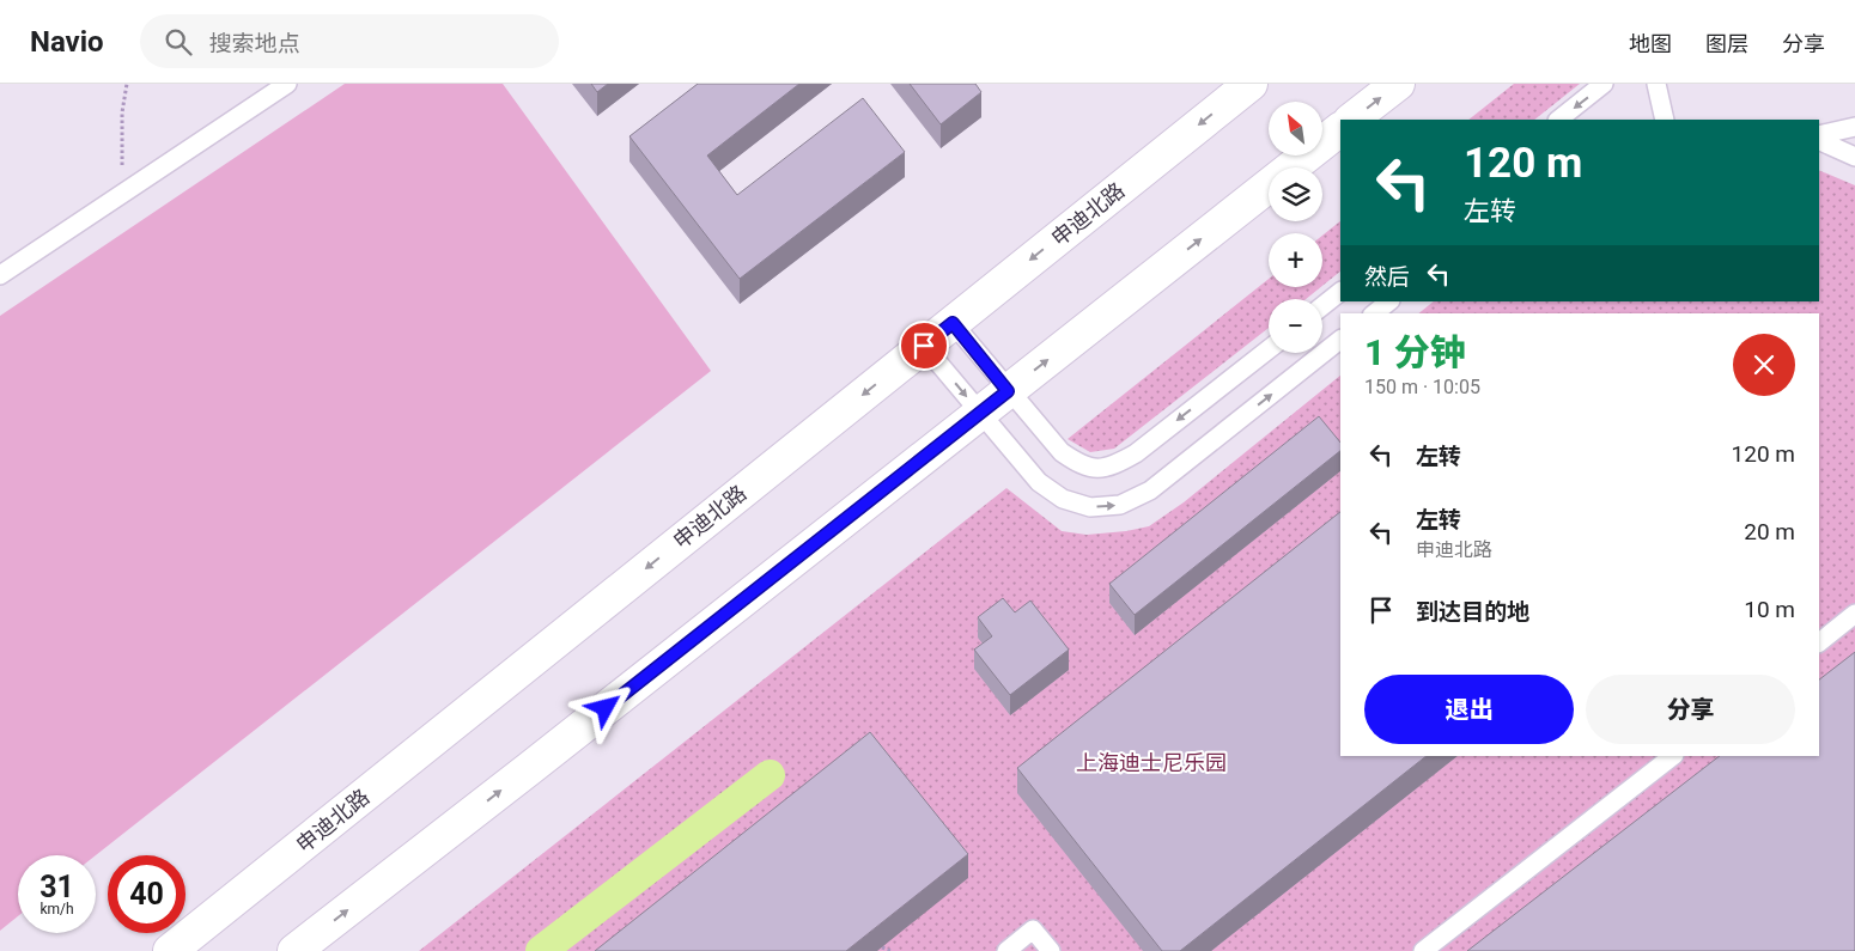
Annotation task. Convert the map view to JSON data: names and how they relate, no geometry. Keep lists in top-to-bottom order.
{
  "streets": {
    "street": ["申迪北路"]
  },
  "parks": ["上海迪士尼乐园"],
  "north": "top left",
  "page": {
    "header": "Navio",
    "search": "搜索地点",
    "nav": ["地图", "图层", "分享"],
    "map_buttons": ["+", "−"],
    "turn": ["120 m", "左转"],
    "then": "然后",
    "heading": ["1 分钟", "150 m · 10:05"],
    "list": [
      {
        "name": "左转",
        "value": "120 m"
      },
      {
        "name": "左转",
        "note": "申迪北路",
        "value": "20 m"
      },
      {
        "name": "到达目的地",
        "value": "10 m"
      }
    ],
    "buttons": ["退出", "分享"],
    "speed": "31 km/h",
    "limit": "40"
  }
}
